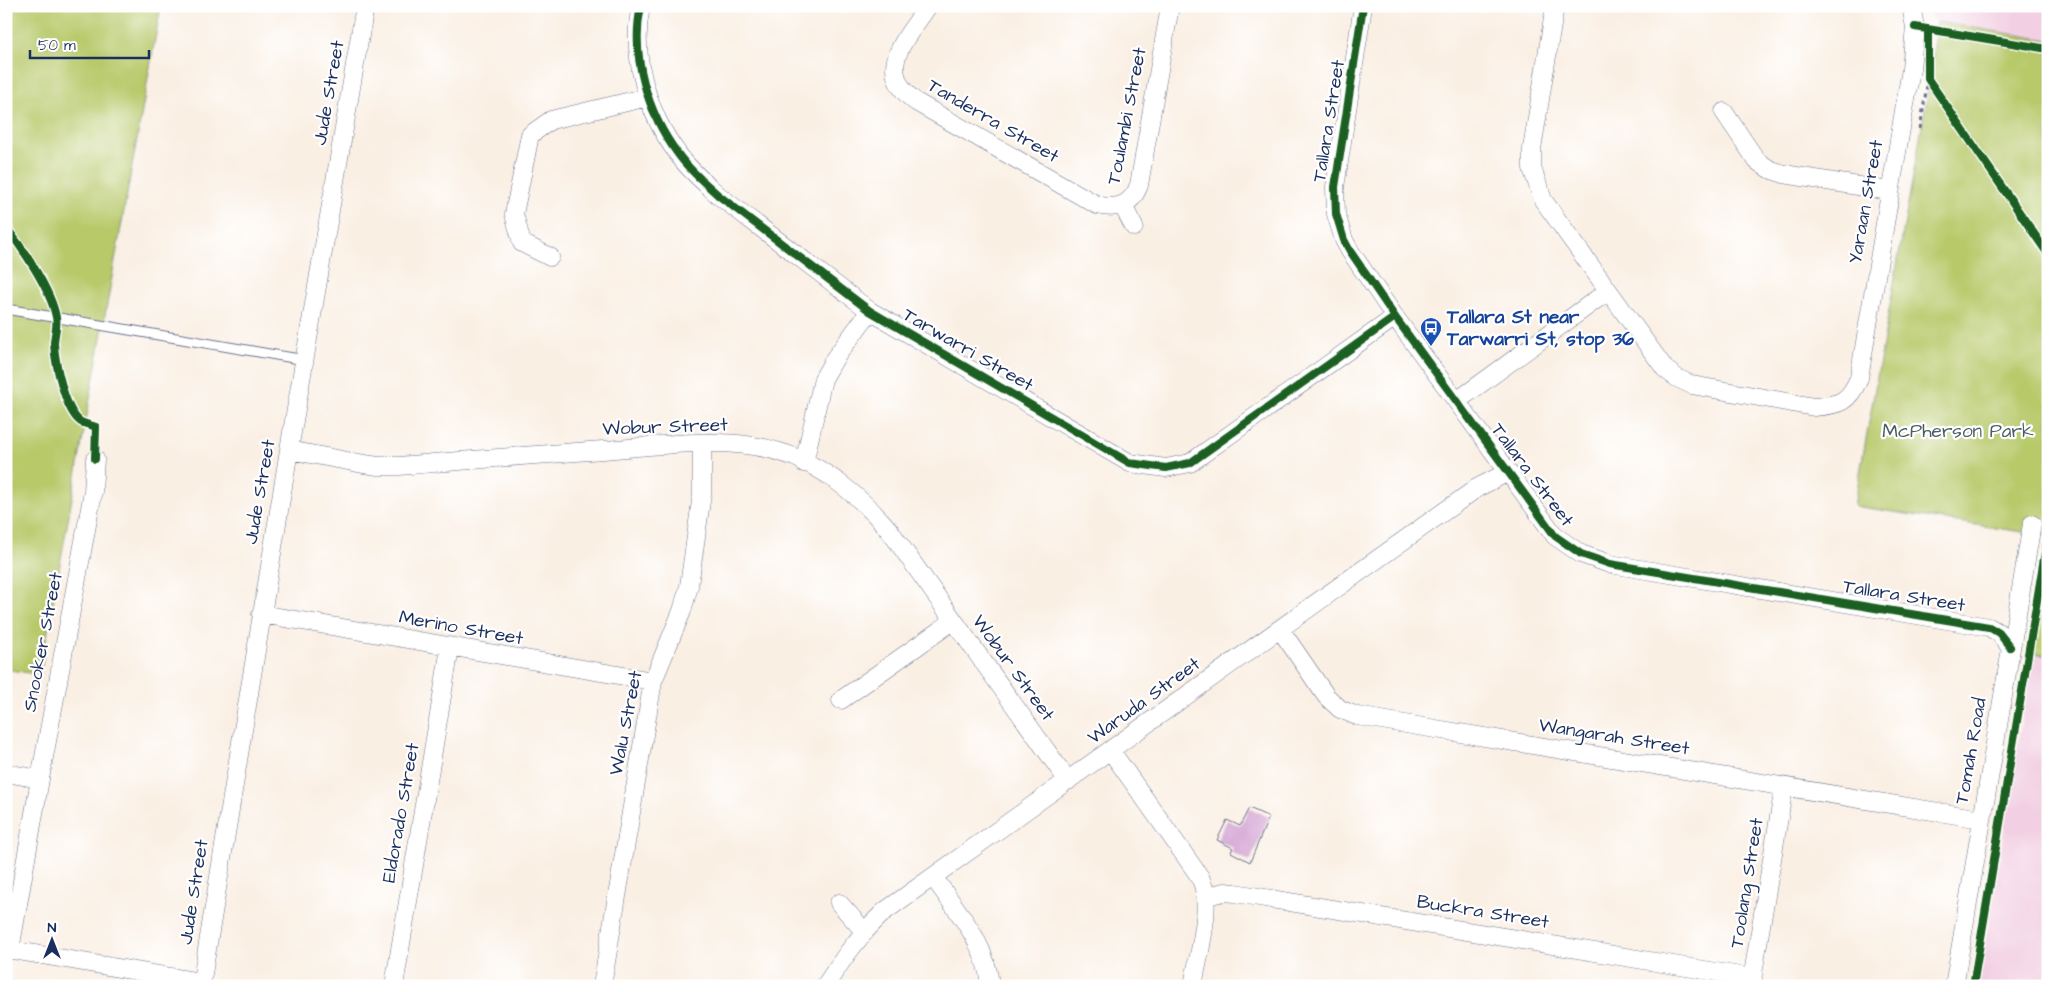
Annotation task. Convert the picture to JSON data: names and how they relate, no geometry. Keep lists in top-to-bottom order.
{
  "streets": {
    "street": [
      "Jude Street",
      "Toulambi Street",
      "Tanderra Street",
      "Tallara Street",
      "Yaraan Street",
      "Tarwarri Street",
      "Wobur Street",
      "Merino Street",
      "Snooker Street",
      "Waruda Street",
      "Walu Street",
      "Wangarah Street",
      "Tomah Road",
      "Eldorado Street",
      "Toolang Street",
      "Buckra Street"
    ]
  },
  "crossings": [
    ["Jude Street", "Wobur Street"],
    ["Jude Street", "Merino Street"],
    ["Toulambi Street", "Tanderra Street"],
    ["Tallara Street", "Tarwarri Street"],
    ["Tallara Street", "Waruda Street"],
    ["Tallara Street", "Tomah Road"],
    ["Wobur Street", "Waruda Street"],
    ["Wobur Street", "Walu Street"],
    ["Merino Street", "Walu Street"],
    ["Merino Street", "Eldorado Street"],
    ["Waruda Street", "Wangarah Street"],
    ["Wangarah Street", "Tomah Road"],
    ["Wangarah Street", "Toolang Street"],
    ["Toolang Street", "Buckra Street"]
  ],
  "parks": ["McPherson Park"],
  "places": {
    "bus stop": ["Tallara St near Tarwarri St, stop 36"]
  },
  "scale_bar": "50 m",
  "north": "top"
}
